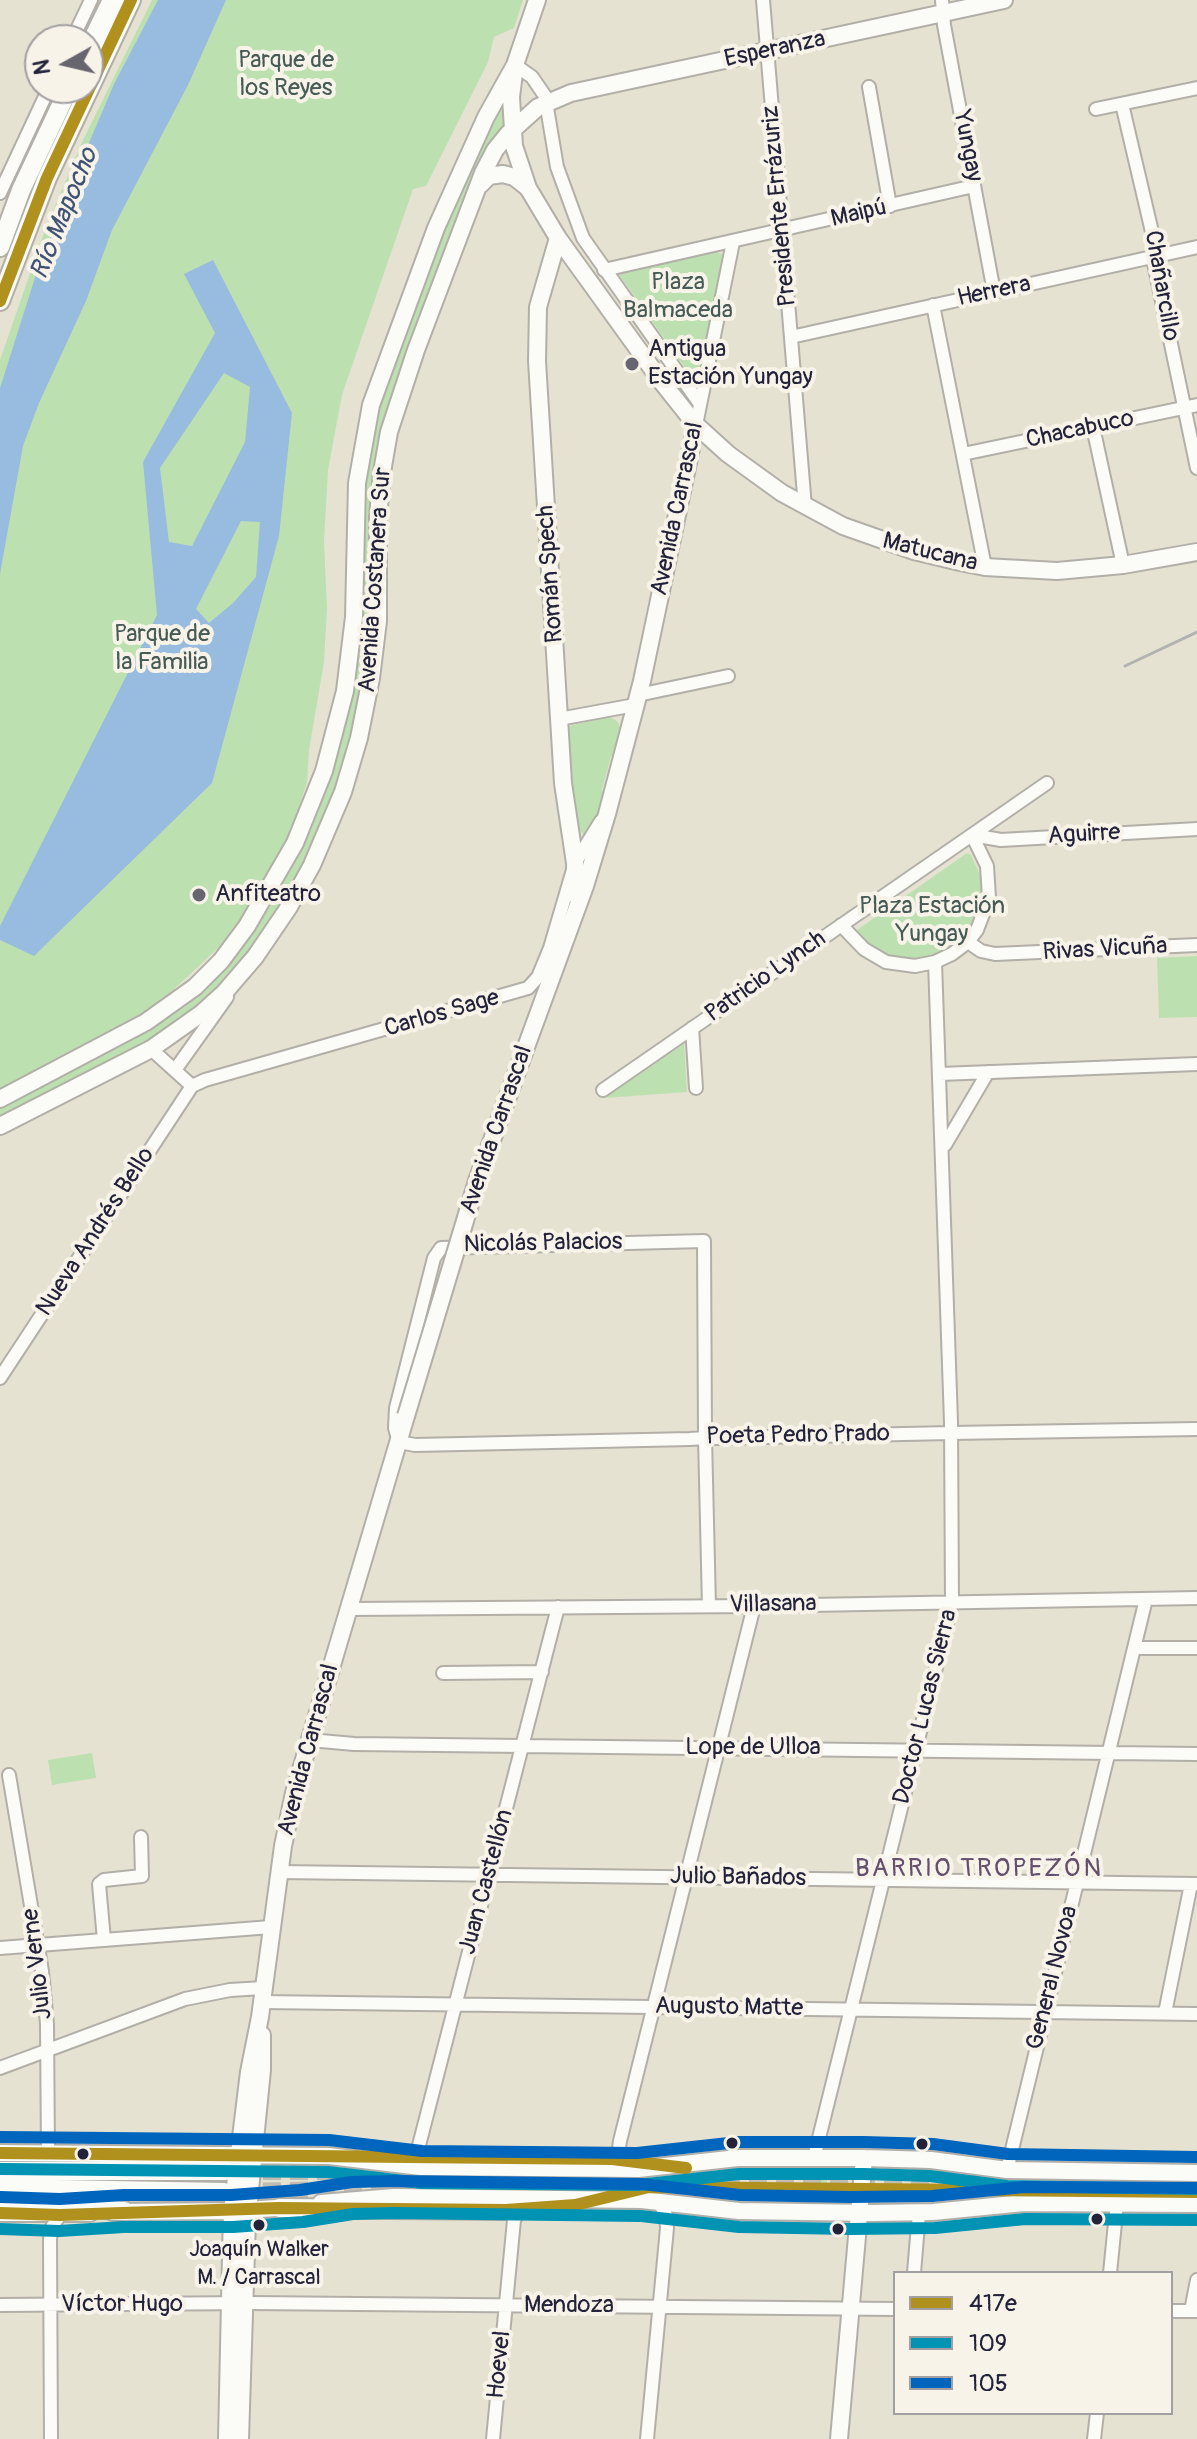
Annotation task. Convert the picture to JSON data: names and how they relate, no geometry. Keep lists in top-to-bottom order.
{
  "streets": {
    "main road": [
      "Esperanza",
      "Avenida Carrascal",
      "Matucana",
      "Román Spech",
      "Avenida Costanera Sur"
    ],
    "street": [
      "Yungay",
      "Presidente Errázuriz",
      "Maipú",
      "Chañarcillo",
      "Herrera",
      "Chacabuco",
      "Aguirre",
      "Rivas Vicuña",
      "Patricio Lynch",
      "Carlos Sage",
      "Nueva Andrés Bello",
      "Nicolás Palacios",
      "Poeta Pedro Prado",
      "Villasana",
      "Doctor Lucas Sierra",
      "Lope de Ulloa",
      "Julio Bañados",
      "Juan Castellón",
      "Julio Verne",
      "General Novoa",
      "Augusto Matte",
      "Víctor Hugo",
      "Mendoza",
      "Hoevel"
    ]
  },
  "crossings": [
    ["Esperanza", "Yungay"],
    ["Esperanza", "Presidente Errázuriz"],
    ["Esperanza", "Avenida Costanera Sur"],
    ["Yungay", "Maipú"],
    ["Yungay", "Herrera"],
    ["Presidente Errázuriz", "Maipú"],
    ["Presidente Errázuriz", "Herrera"],
    ["Presidente Errázuriz", "Matucana"],
    ["Maipú", "Avenida Carrascal"],
    ["Chañarcillo", "Herrera"],
    ["Chañarcillo", "Chacabuco"],
    ["Avenida Carrascal", "Matucana"],
    ["Avenida Carrascal", "Román Spech"],
    ["Avenida Carrascal", "Carlos Sage"],
    ["Avenida Carrascal", "Nicolás Palacios"],
    ["Avenida Carrascal", "Poeta Pedro Prado"],
    ["Avenida Carrascal", "Villasana"],
    ["Avenida Carrascal", "Lope de Ulloa"],
    ["Avenida Carrascal", "Julio Bañados"],
    ["Avenida Carrascal", "Augusto Matte"],
    ["Avenida Carrascal", "Víctor Hugo"],
    ["Avenida Carrascal", "Mendoza"],
    ["Matucana", "Román Spech"],
    ["Matucana", "Avenida Costanera Sur"],
    ["Román Spech", "Carlos Sage"],
    ["Aguirre", "Patricio Lynch"],
    ["Carlos Sage", "Nueva Andrés Bello"],
    ["Nicolás Palacios", "Poeta Pedro Prado"],
    ["Poeta Pedro Prado", "Doctor Lucas Sierra"],
    ["Villasana", "Doctor Lucas Sierra"],
    ["Villasana", "Juan Castellón"],
    ["Villasana", "General Novoa"],
    ["Doctor Lucas Sierra", "Lope de Ulloa"],
    ["Doctor Lucas Sierra", "Julio Bañados"],
    ["Doctor Lucas Sierra", "Augusto Matte"],
    ["Lope de Ulloa", "Juan Castellón"],
    ["Lope de Ulloa", "General Novoa"],
    ["Julio Bañados", "Juan Castellón"],
    ["Julio Bañados", "General Novoa"],
    ["Juan Castellón", "Augusto Matte"],
    ["Julio Verne", "Augusto Matte"],
    ["General Novoa", "Augusto Matte"],
    ["Víctor Hugo", "Mendoza"],
    ["Mendoza", "Hoevel"]
  ],
  "districts": ["BARRIO TROPEZÓN"],
  "water": ["Río Mapocho"],
  "parks": [
    "Parque de los Reyes",
    "Plaza Balmaceda",
    "Parque de la Familia",
    "Plaza Estación Yungay"
  ],
  "places": ["Antigua Estación Yungay", "Anfiteatro", "Joaquín Walker M. / Carrascal"],
  "lines": ["transit line 417e", "transit line 105", "transit line 109"],
  "legend": ["417e", "109", "105"],
  "north": "left"
}
